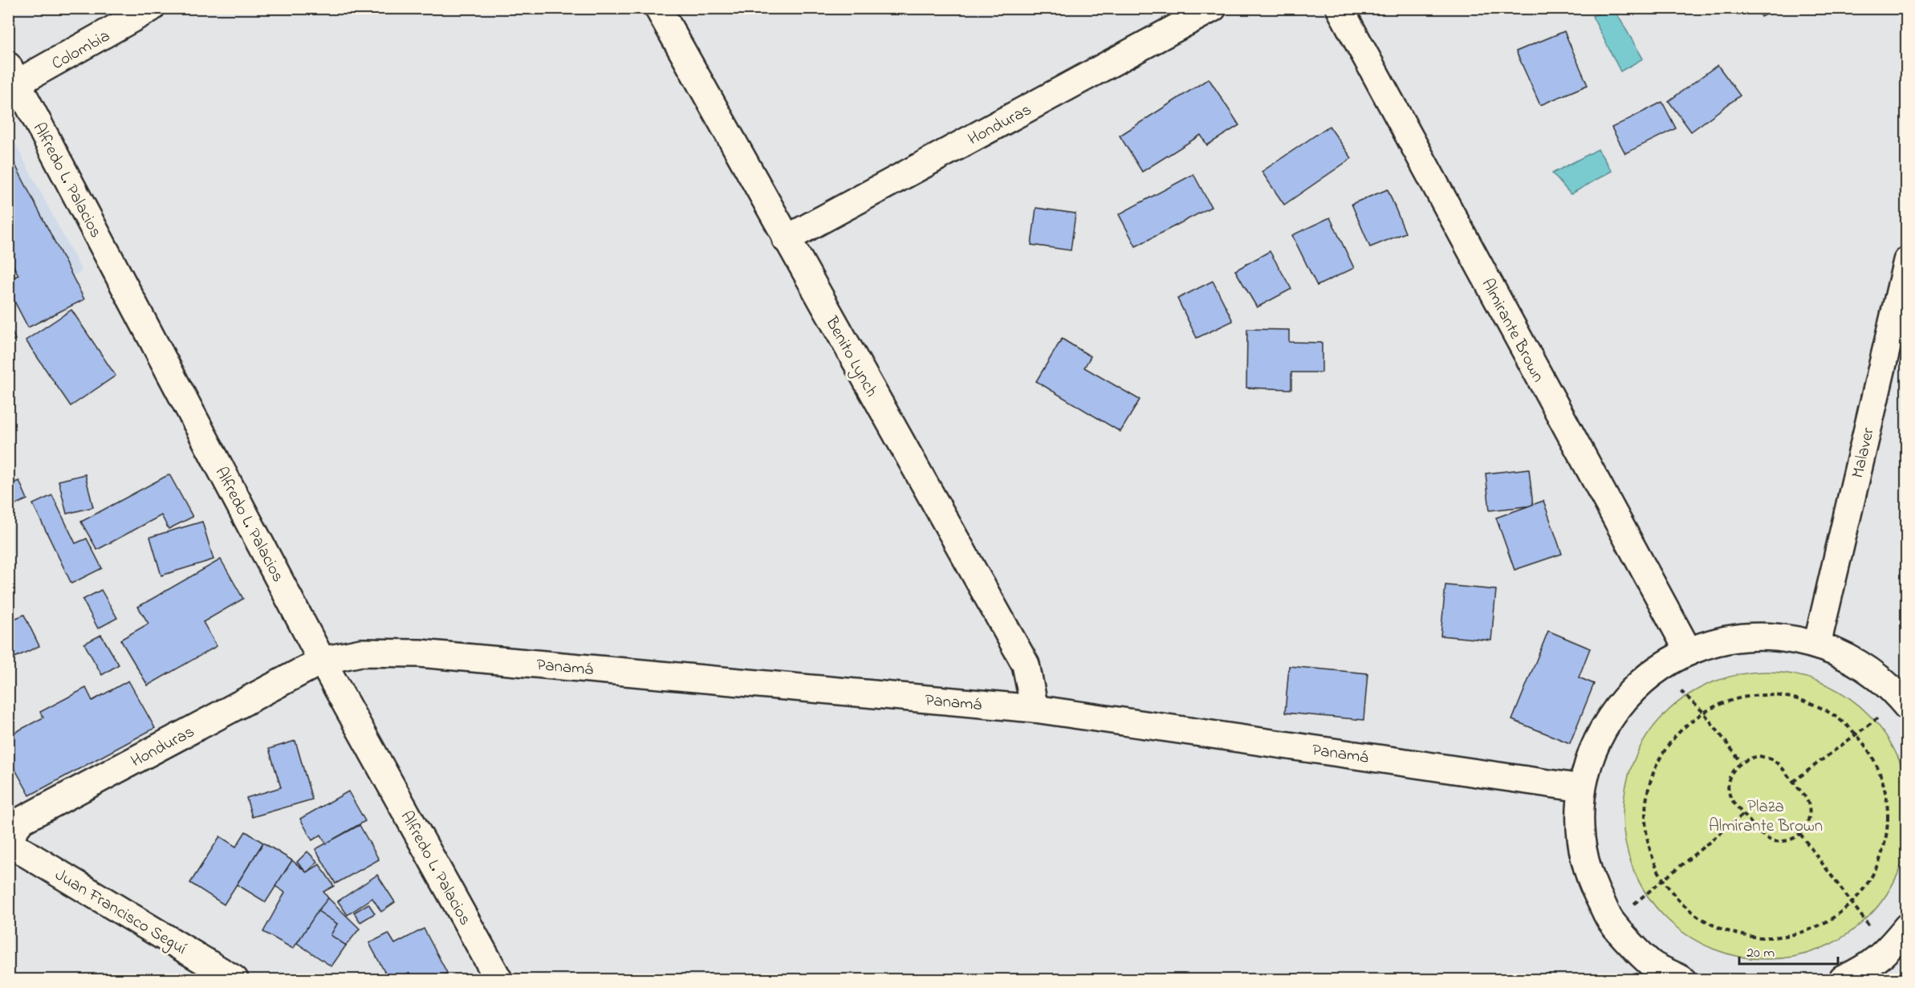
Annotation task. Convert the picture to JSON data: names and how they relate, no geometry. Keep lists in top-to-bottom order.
{
  "streets": {
    "street": [
      "Colombia",
      "Honduras",
      "Alfredo L. Palacios",
      "Almirante Brown",
      "Benito Lynch",
      "Malaver",
      "Panamá",
      "Juan Francisco Seguí"
    ]
  },
  "crossings": [
    ["Colombia", "Alfredo L. Palacios"],
    ["Honduras", "Alfredo L. Palacios"],
    ["Honduras", "Benito Lynch"],
    ["Honduras", "Panamá"],
    ["Alfredo L. Palacios", "Panamá"],
    ["Benito Lynch", "Panamá"]
  ],
  "parks": ["Plaza Almirante Brown"],
  "scale_bar": "20 m"
}
